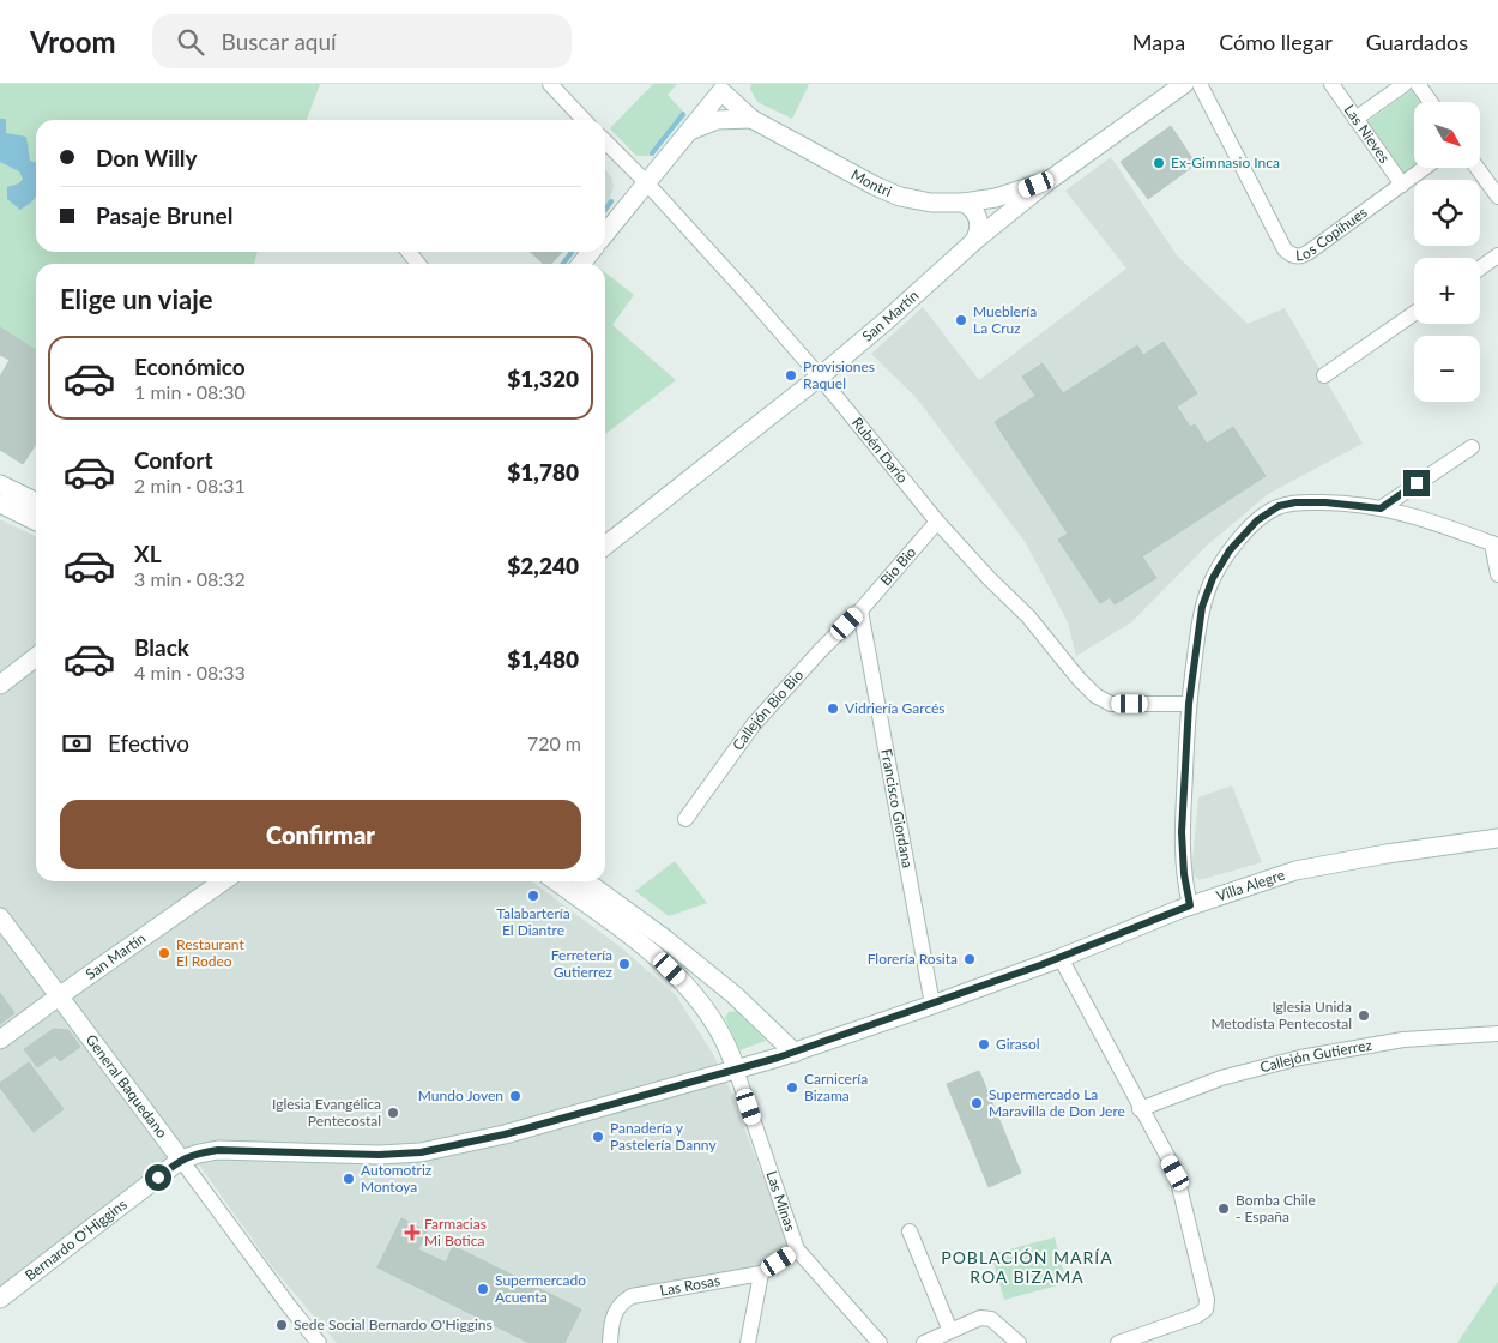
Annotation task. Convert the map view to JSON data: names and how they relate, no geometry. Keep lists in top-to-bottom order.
{
  "streets": {
    "main road": [
      "Montri",
      "San Martín",
      "Villa Alegre",
      "General Baquedano",
      "Bernardo O'Higgins"
    ],
    "street": [
      "Las Nieves",
      "Los Copihues",
      "Rubén Darío",
      "Bio Bio",
      "Callejón Bio Bio",
      "Francisco Giordana",
      "Callejón Gutierrez",
      "Las Minas",
      "Las Rosas"
    ]
  },
  "crossings": [
    ["Las Nieves", "Los Copihues"],
    ["Montri", "San Martín"],
    ["San Martín", "Rubén Darío"],
    ["San Martín", "General Baquedano"],
    ["Rubén Darío", "Bio Bio"],
    ["Bio Bio", "Callejón Bio Bio"],
    ["Bio Bio", "Francisco Giordana"],
    ["Callejón Bio Bio", "Francisco Giordana"],
    ["Francisco Giordana", "Villa Alegre"],
    ["Villa Alegre", "General Baquedano"],
    ["Villa Alegre", "Las Minas"],
    ["Villa Alegre", "Bernardo O'Higgins"],
    ["General Baquedano", "Bernardo O'Higgins"],
    ["Las Minas", "Las Rosas"]
  ],
  "districts": ["POBLACIÓN MARÍA ROA BIZAMA"],
  "places": {
    "other": [
      "Ex-Gimnasio Inca",
      "Mueblería La Cruz",
      "Provisiones Raquel",
      "Vidriería Garcés",
      "Talabartería El Diantre",
      "Restaurant El Rodeo",
      "Florería Rosita",
      "Ferretería Gutierrez",
      "Iglesia Unida Metodista Pentecostal",
      "Girasol",
      "Carnicería Bizama",
      "Mundo Joven",
      "Supermercado La Maravilla de Don Jere",
      "Iglesia Evangélica Pentecostal",
      "Panadería y Pastelería Danny",
      "Automotriz Montoya",
      "Bomba Chile - España",
      "Supermercado Acuenta",
      "Sede Social Bernardo O'Higgins"
    ],
    "health": ["Farmacias Mi Botica"]
  },
  "north": "bottom right",
  "page": {
    "header": "Vroom",
    "search": "Buscar aquí",
    "nav": ["Mapa", "Cómo llegar", "Guardados"],
    "map_buttons": ["+", "−"],
    "banner": ["Don Willy", "Pasaje Brunel"],
    "heading": "Elige un viaje",
    "list": [
      {
        "name": "Económico",
        "note": "1 min · 08:30",
        "value": "$1,320"
      },
      {
        "name": "Confort",
        "note": "2 min · 08:31",
        "value": "$1,780"
      },
      {
        "name": "XL",
        "note": "3 min · 08:32",
        "value": "$2,240"
      },
      {
        "name": "Black",
        "note": "4 min · 08:33",
        "value": "$1,480"
      }
    ],
    "pay": ["Efectivo", "720 m"],
    "buttons": "Confirmar"
  }
}
